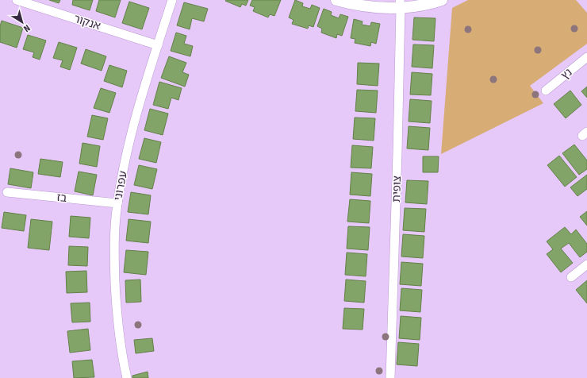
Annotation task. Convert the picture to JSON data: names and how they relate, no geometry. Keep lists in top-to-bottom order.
{
  "streets": {
    "street": [
      "אנקור",
      "נץ",
      "עפרוני",
      "צופית",
      "בז"
    ]
  },
  "crossings": [
    ["אנקור", "עפרוני"],
    ["עפרוני", "בז"]
  ],
  "north": "bottom right"
}
